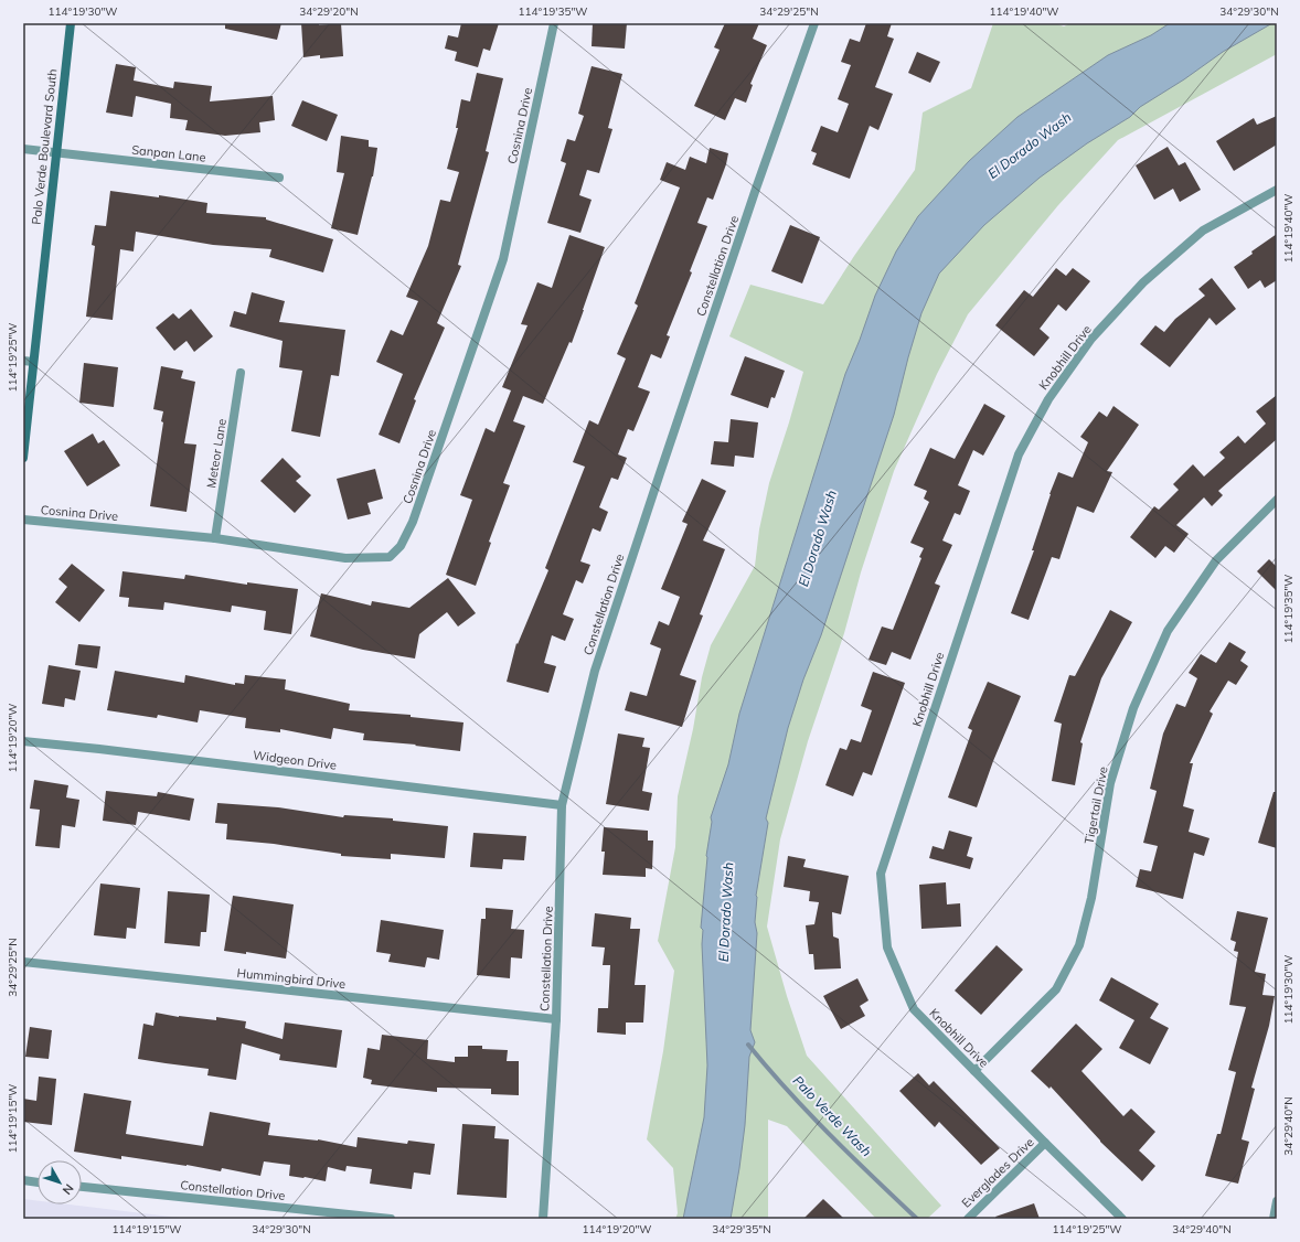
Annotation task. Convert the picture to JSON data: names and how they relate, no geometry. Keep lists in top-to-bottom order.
{
  "streets": {
    "main road": ["Palo Verde Boulevard South"],
    "street": [
      "Cosnina Drive",
      "Sanpan Lane",
      "Constellation Drive",
      "Knobhill Drive",
      "Meteor Lane",
      "Widgeon Drive",
      "Tigertail Drive",
      "Hummingbird Drive",
      "Everglades Drive"
    ]
  },
  "crossings": [
    ["Cosnina Drive", "Meteor Lane"],
    ["Palo Verde Boulevard South", "Sanpan Lane"],
    ["Constellation Drive", "Widgeon Drive"],
    ["Constellation Drive", "Hummingbird Drive"],
    ["Knobhill Drive", "Tigertail Drive"],
    ["Knobhill Drive", "Everglades Drive"]
  ],
  "water": ["El Dorado Wash", "Palo Verde Wash"],
  "north": "bottom right",
  "coordinates": [
    "114°19'30\"W",
    "34°29'20\"N",
    "114°19'35\"W",
    "34°29'25\"N",
    "114°19'40\"W",
    "34°29'30\"N",
    "114°19'25\"W",
    "114°19'20\"W",
    "114°19'15\"W",
    "34°29'40\"N",
    "34°29'35\"N"
  ]
}
